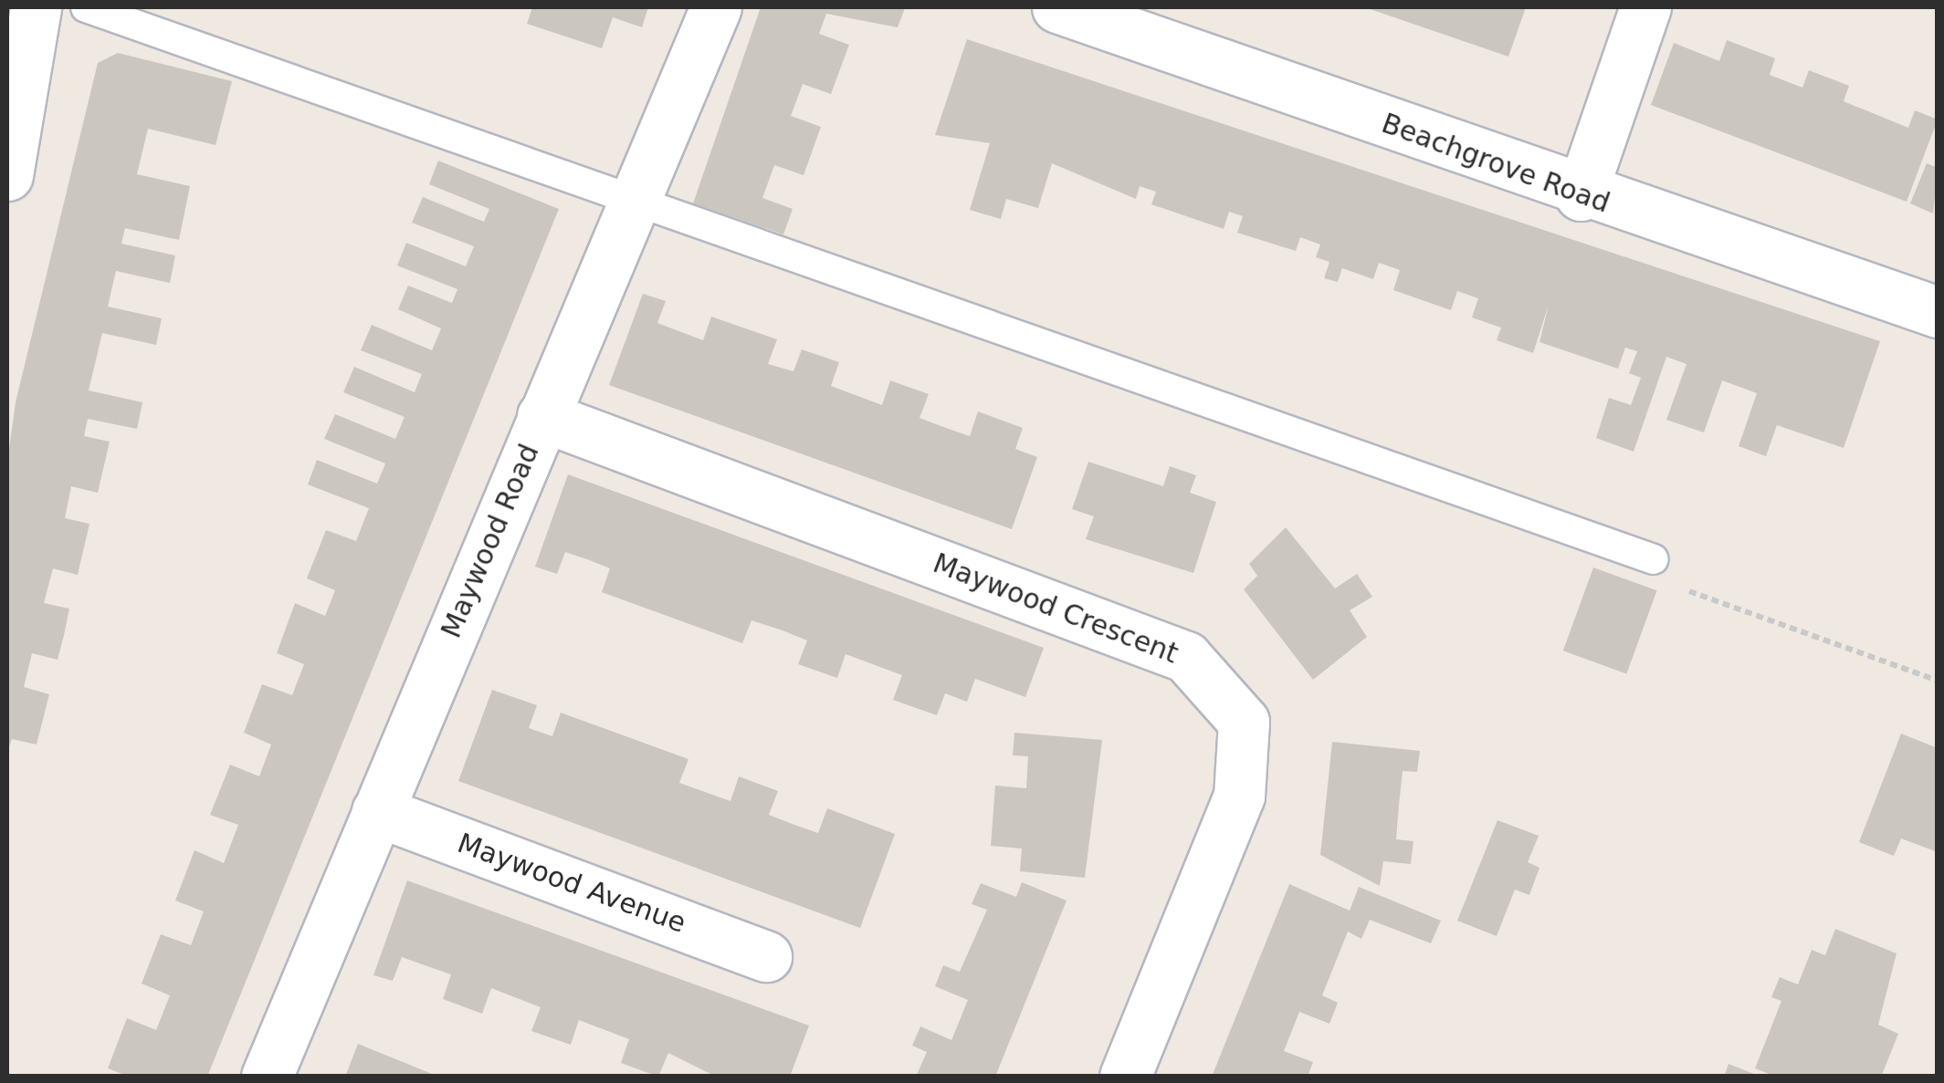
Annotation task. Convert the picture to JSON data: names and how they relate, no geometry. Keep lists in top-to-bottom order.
{
  "streets": {
    "street": [
      "Beachgrove Road",
      "Maywood Road",
      "Maywood Crescent",
      "Maywood Avenue"
    ]
  },
  "crossings": [
    ["Maywood Road", "Maywood Crescent"],
    ["Maywood Road", "Maywood Avenue"]
  ]
}
